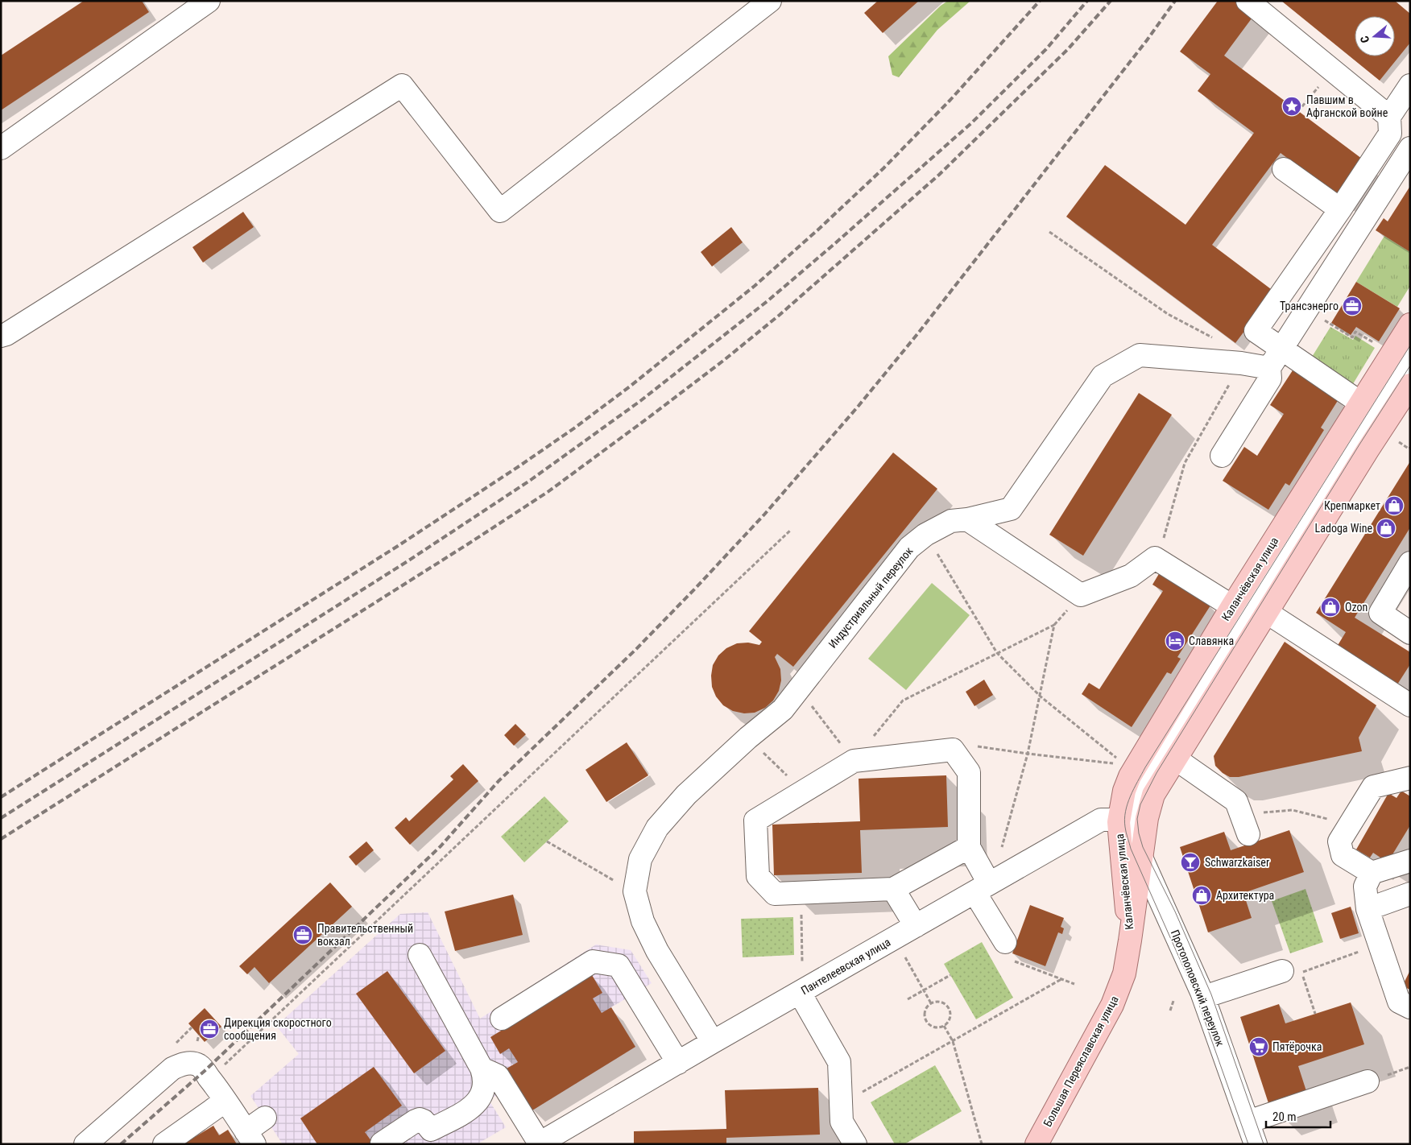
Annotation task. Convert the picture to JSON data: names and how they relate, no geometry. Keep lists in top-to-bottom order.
{
  "streets": {
    "main road": ["Каланчёвская улица", "Большая Переяславская улица"],
    "street": ["Индустриальный переулок", "Пантелеевская улица", "Протопоповский переулок"]
  },
  "crossings": [
    ["Каланчёвская улица", "Пантелеевская улица"],
    ["Каланчёвская улица", "Протопоповский переулок"],
    ["Каланчёвская улица", "Большая Переяславская улица"],
    ["Индустриальный переулок", "Пантелеевская улица"],
    ["Протопоповский переулок", "Большая Переяславская улица"]
  ],
  "places": {
    "place": ["Павшим в Афганской войне"],
    "office": ["Трансэнерго", "Правительственный вокзал", "Дирекция скоростного сообщения"],
    "shop": [
      "Крепмаркет",
      "Ladoga Wine",
      "Ozon",
      "Архитектура"
    ],
    "hotel": ["Славянка"],
    "bar": ["Schwarzkaiser"],
    "supermarket": ["Пятёрочка"]
  },
  "scale_bar": "20 m",
  "north": "left"
}
